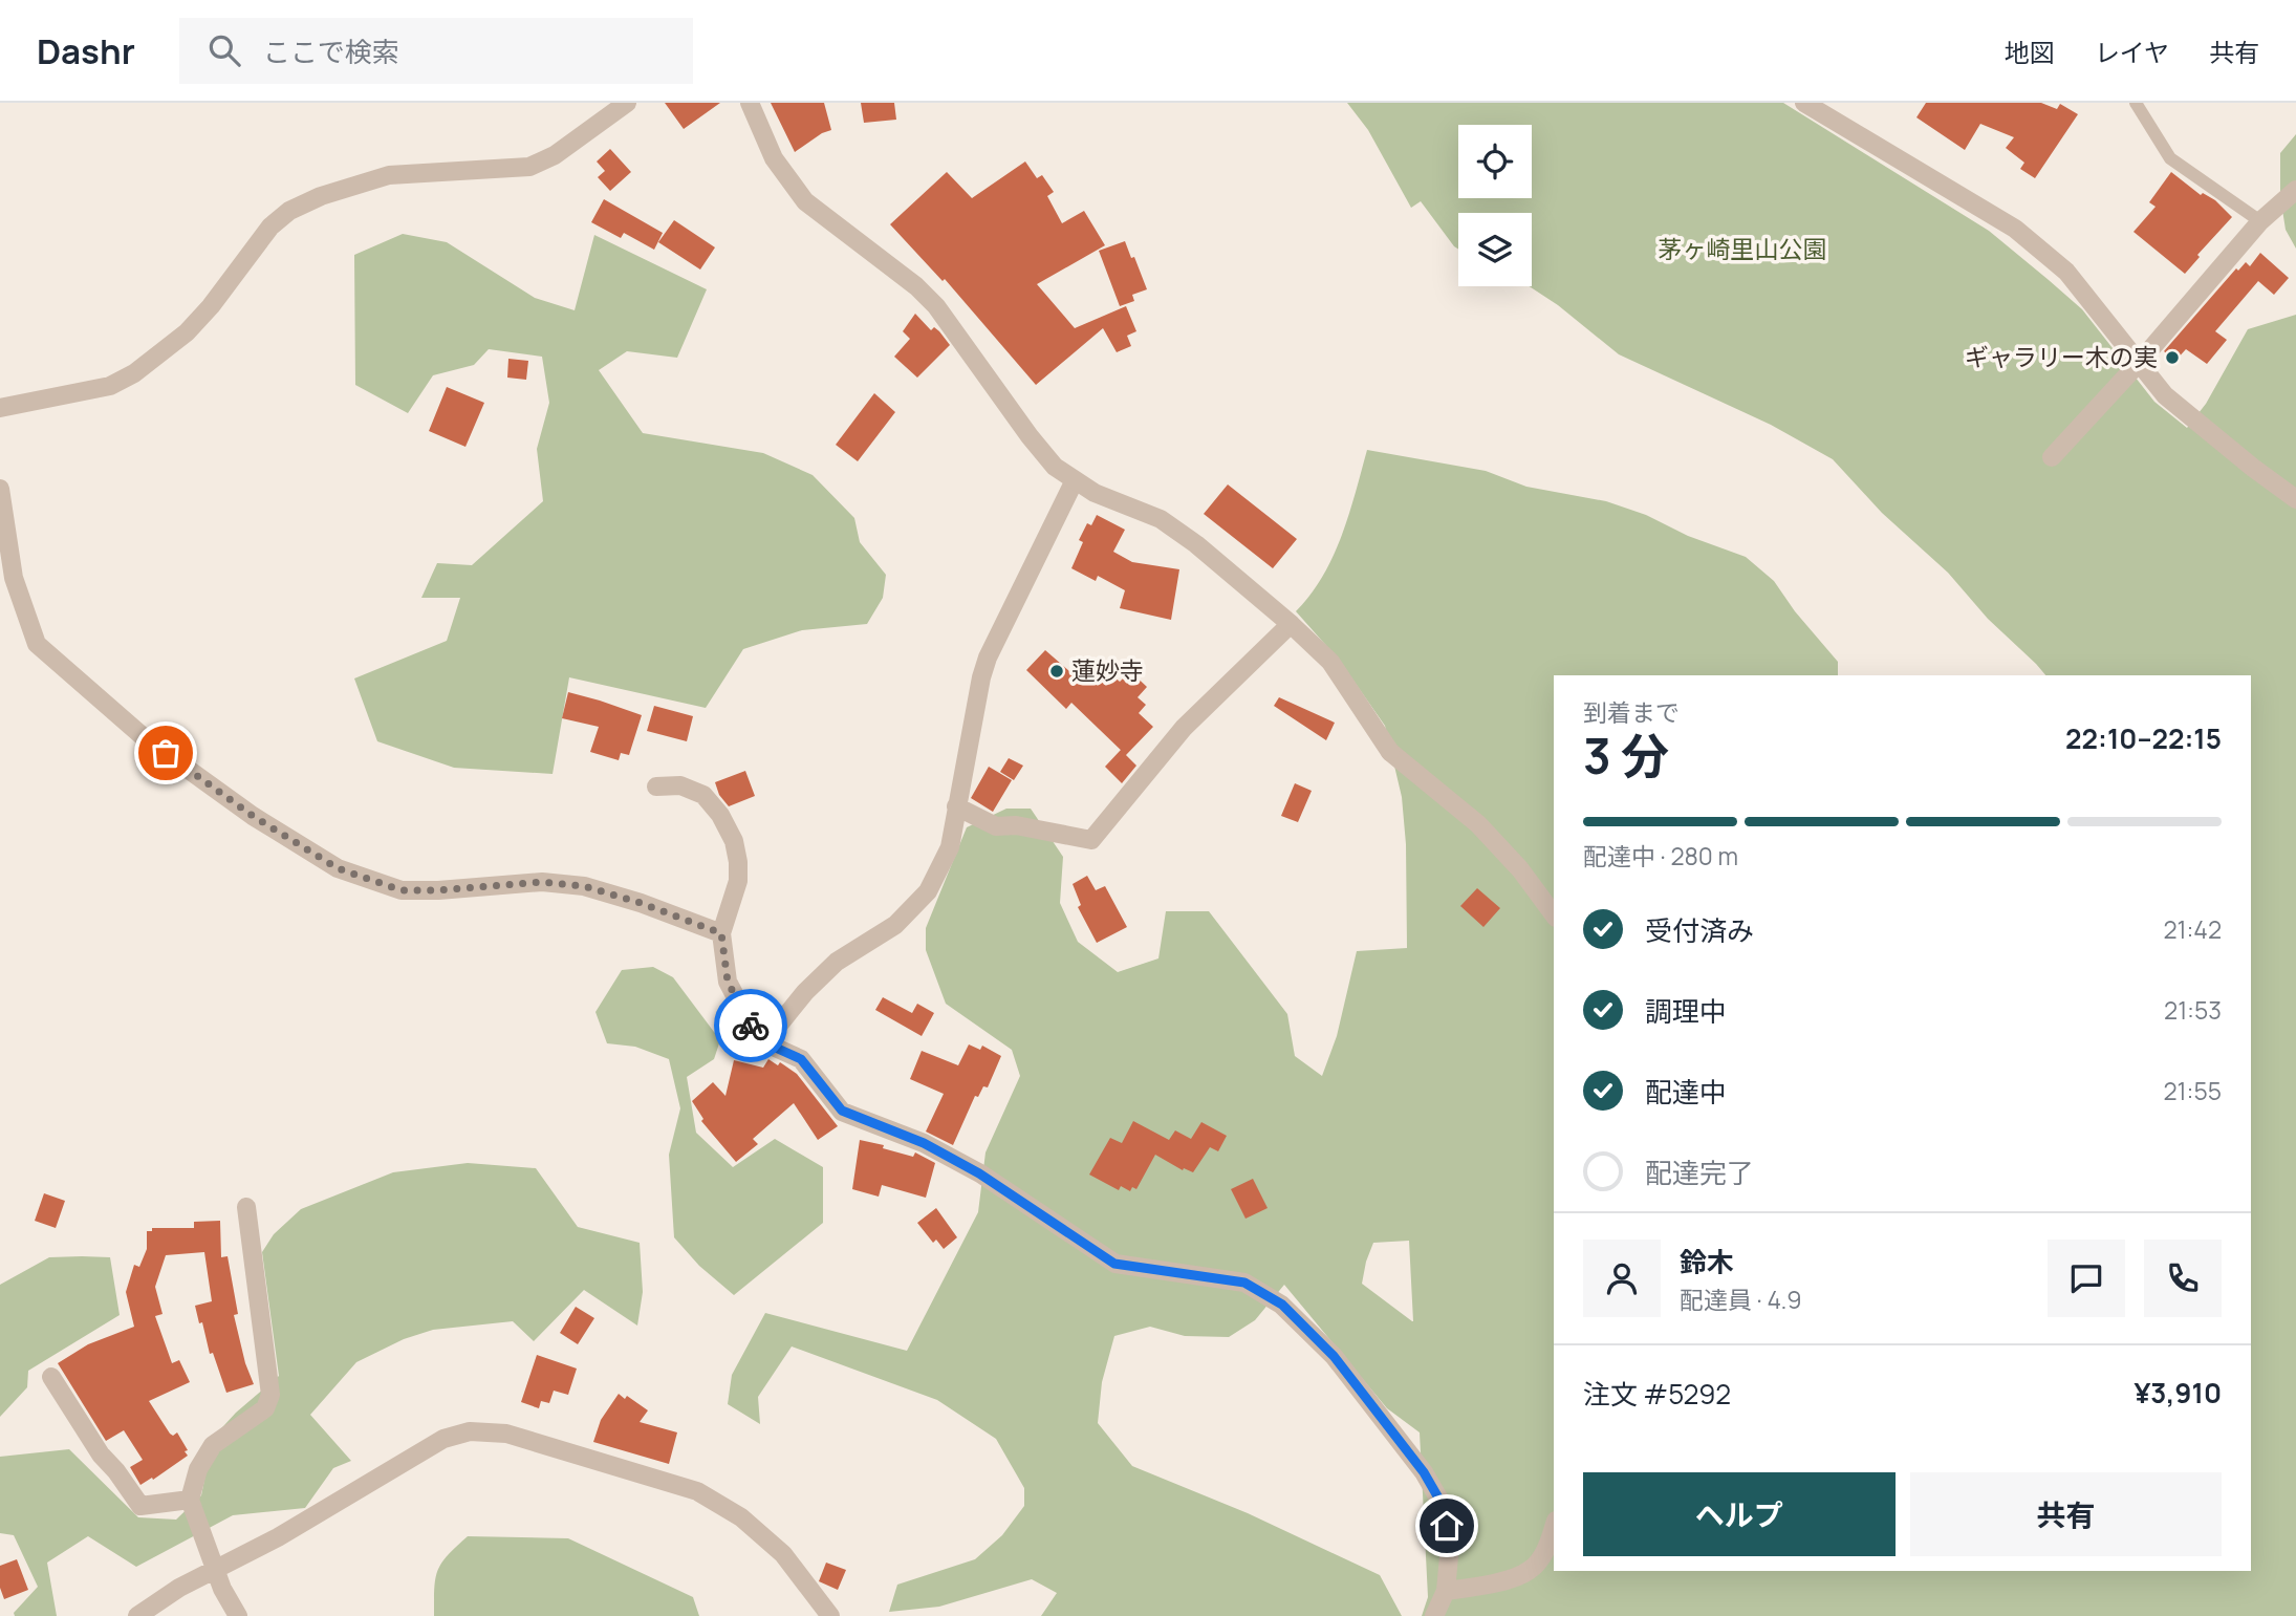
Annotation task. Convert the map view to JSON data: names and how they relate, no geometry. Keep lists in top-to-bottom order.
{
  "parks": ["茅ヶ崎里山公園"],
  "places": ["ギャラリー木の実", "蓮妙寺"],
  "page": {
    "header": "Dashr",
    "search": "ここで検索",
    "nav": ["地図", "レイヤ", "共有"],
    "heading": ["3 分", "到着まで", "22:10–22:15"],
    "panel": [
      "鈴木",
      "配達員 · 4.9",
      "注文 #5292",
      "¥3,910"
    ],
    "bar": "配達中 · 280 m",
    "list": [
      ["受付済み", "21:42"],
      ["調理中", "21:53"],
      ["配達中", "21:55"],
      "配達完了"
    ],
    "buttons": ["ヘルプ", "共有"]
  }
}
